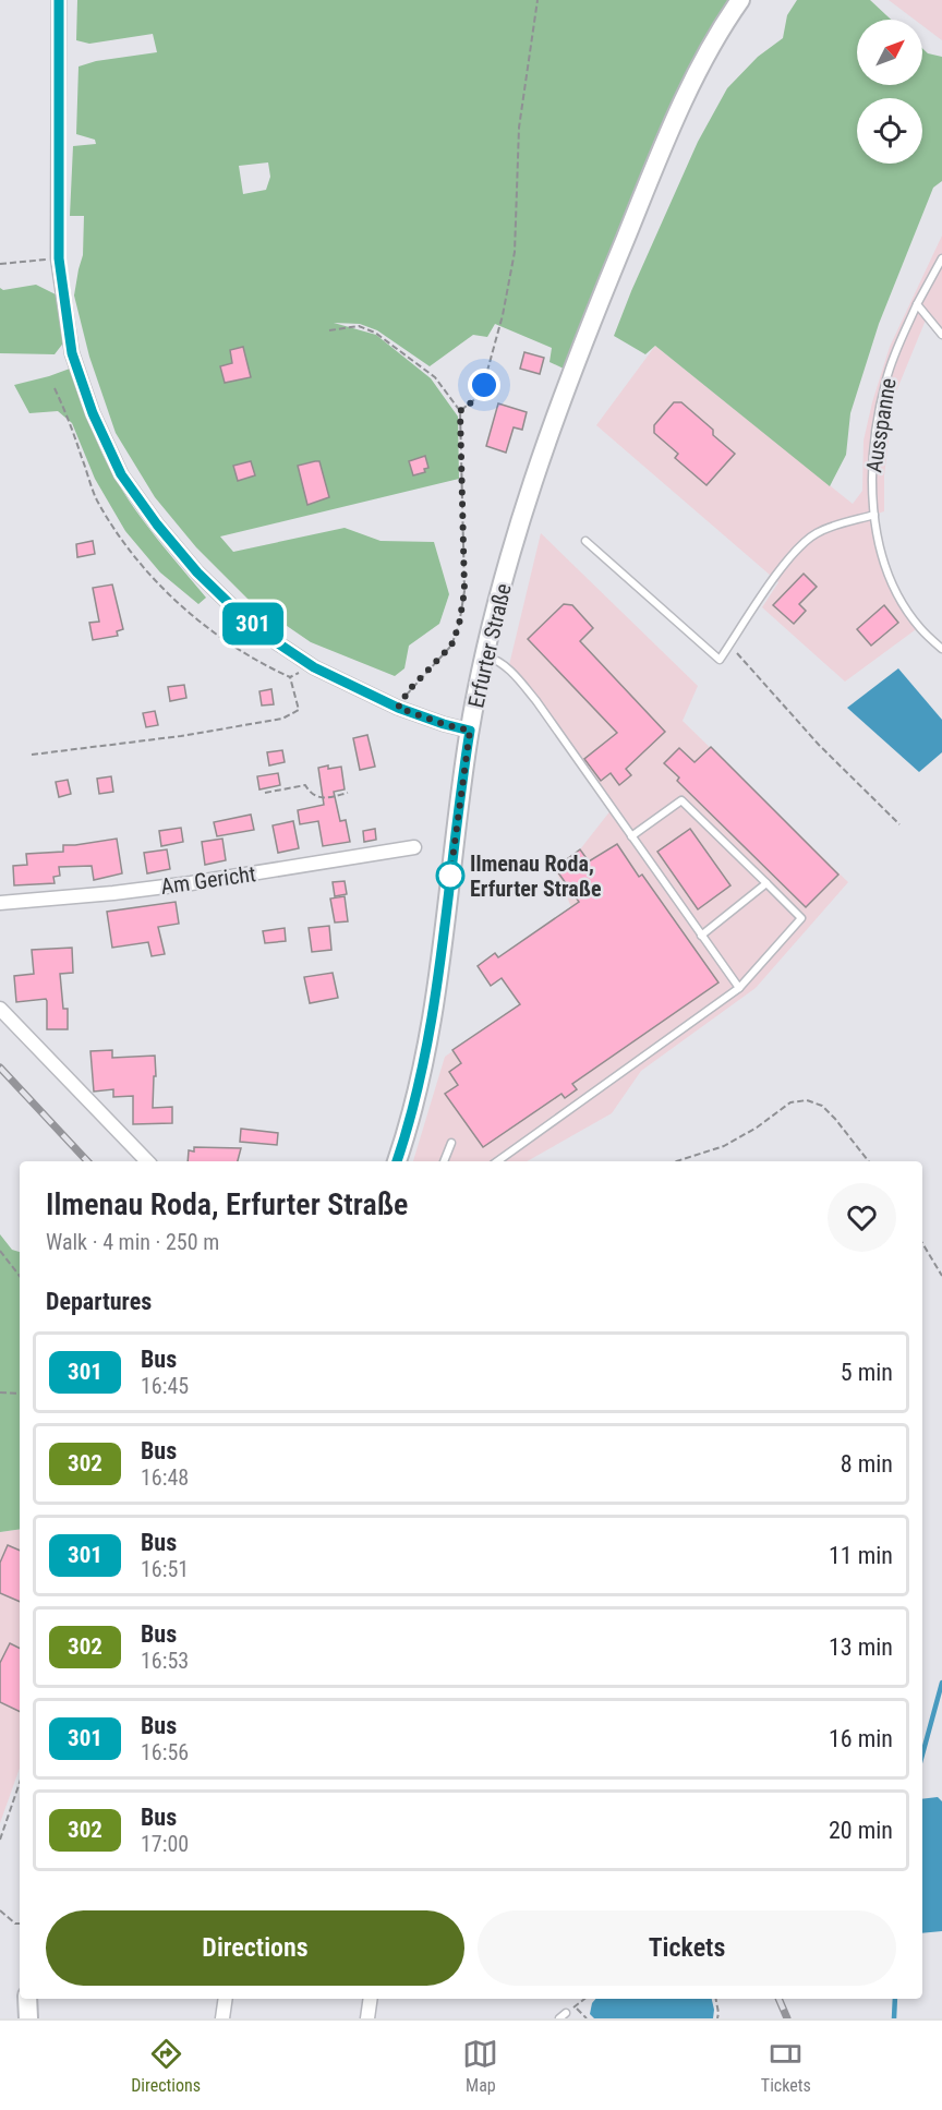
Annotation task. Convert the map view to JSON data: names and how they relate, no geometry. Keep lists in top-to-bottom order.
{
  "streets": {
    "main road": ["Erfurter Straße"],
    "street": ["Am Gericht"],
    "lane": ["Ausspanne"]
  },
  "places": ["Ilmenau Roda, Erfurter Straße"],
  "lines": ["bus line 301"],
  "north": "top right",
  "page": {
    "on_map": "301",
    "heading": [
      ["Ilmenau Roda, Erfurter Straße", "Walk · 4 min · 250 m"],
      "Departures"
    ],
    "list": [
      {
        "mark": "301",
        "name": "Bus",
        "note": "16:45",
        "value": "5 min"
      },
      {
        "mark": "302",
        "name": "Bus",
        "note": "16:48",
        "value": "8 min"
      },
      {
        "mark": "301",
        "name": "Bus",
        "note": "16:51",
        "value": "11 min"
      },
      {
        "mark": "302",
        "name": "Bus",
        "note": "16:53",
        "value": "13 min"
      },
      {
        "mark": "301",
        "name": "Bus",
        "note": "16:56",
        "value": "16 min"
      },
      {
        "mark": "302",
        "name": "Bus",
        "note": "17:00",
        "value": "20 min"
      }
    ],
    "buttons": ["Directions", "Tickets"],
    "tabs": ["Directions", "Map", "Tickets"]
  }
}
